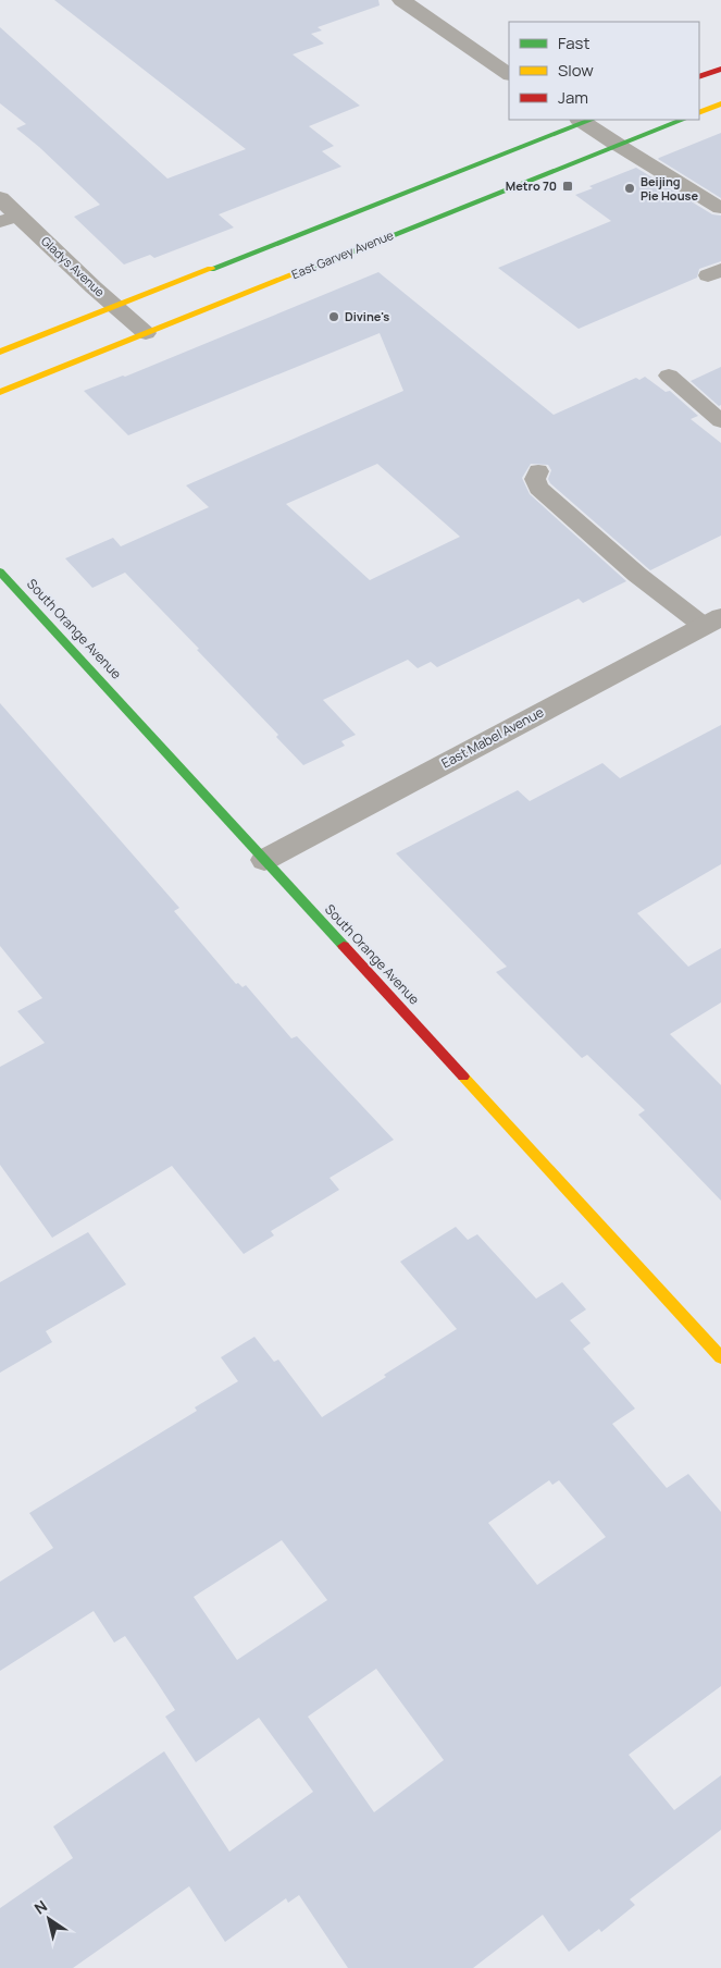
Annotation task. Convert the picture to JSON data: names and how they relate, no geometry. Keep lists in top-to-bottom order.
{
  "streets": {
    "main road": ["East Garvey Avenue", "South Orange Avenue"],
    "street": ["Gladys Avenue", "East Mabel Avenue"]
  },
  "crossings": [
    ["East Garvey Avenue", "Gladys Avenue"],
    ["South Orange Avenue", "East Mabel Avenue"]
  ],
  "places": {
    "transit": ["Metro 70"],
    "other": ["Beijing Pie House", "Divine's"]
  },
  "legend": ["Fast", "Slow", "Jam"],
  "north": "top left"
}
